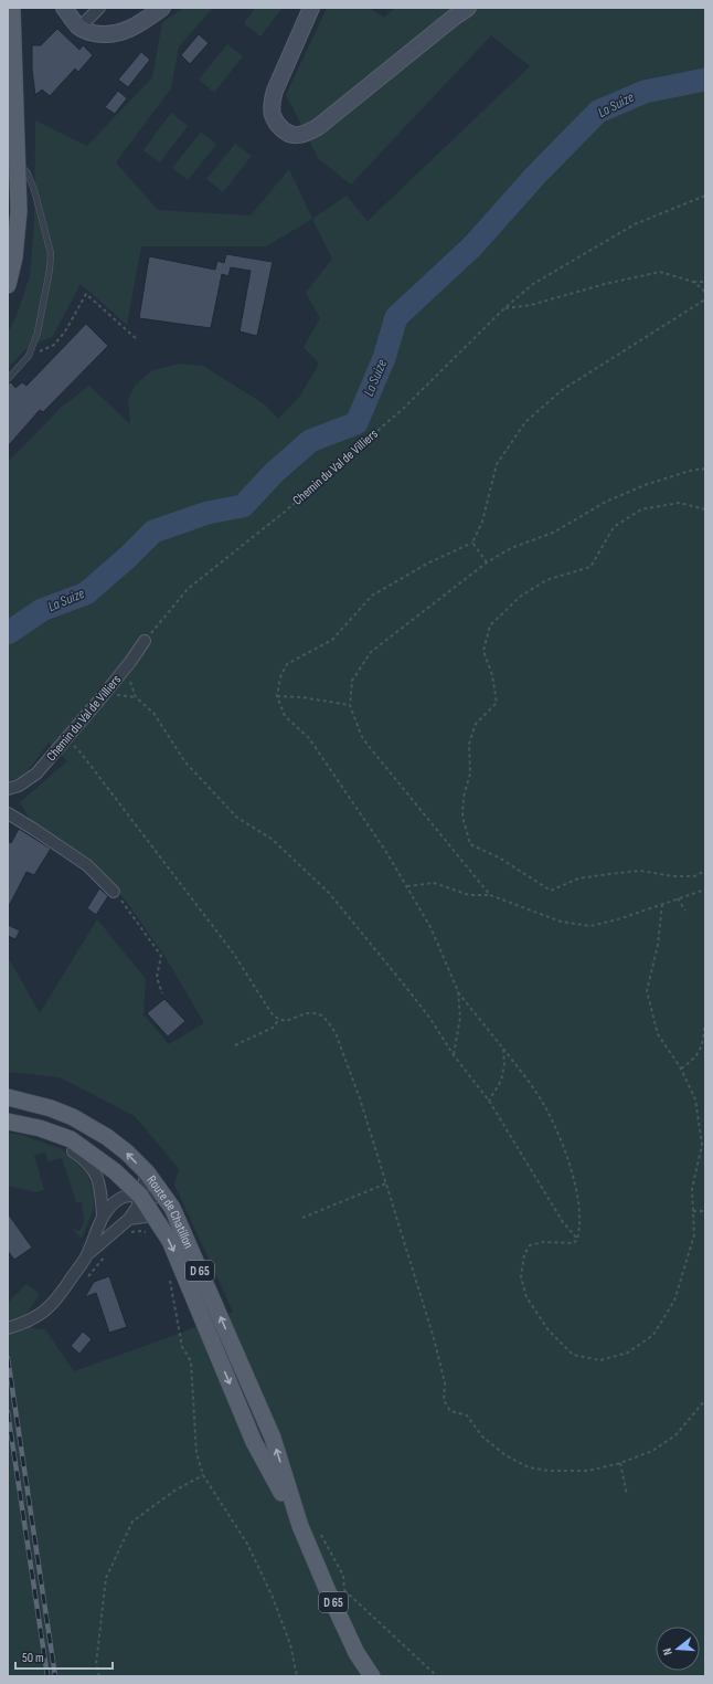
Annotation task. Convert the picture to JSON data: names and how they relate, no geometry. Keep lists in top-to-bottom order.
{
  "streets": {
    "main road": ["Route de Chatillon", "D 65"],
    "street": ["Chemin du Val de Villiers"]
  },
  "water": ["La Suize"],
  "scale_bar": "50 m",
  "north": "left"
}
